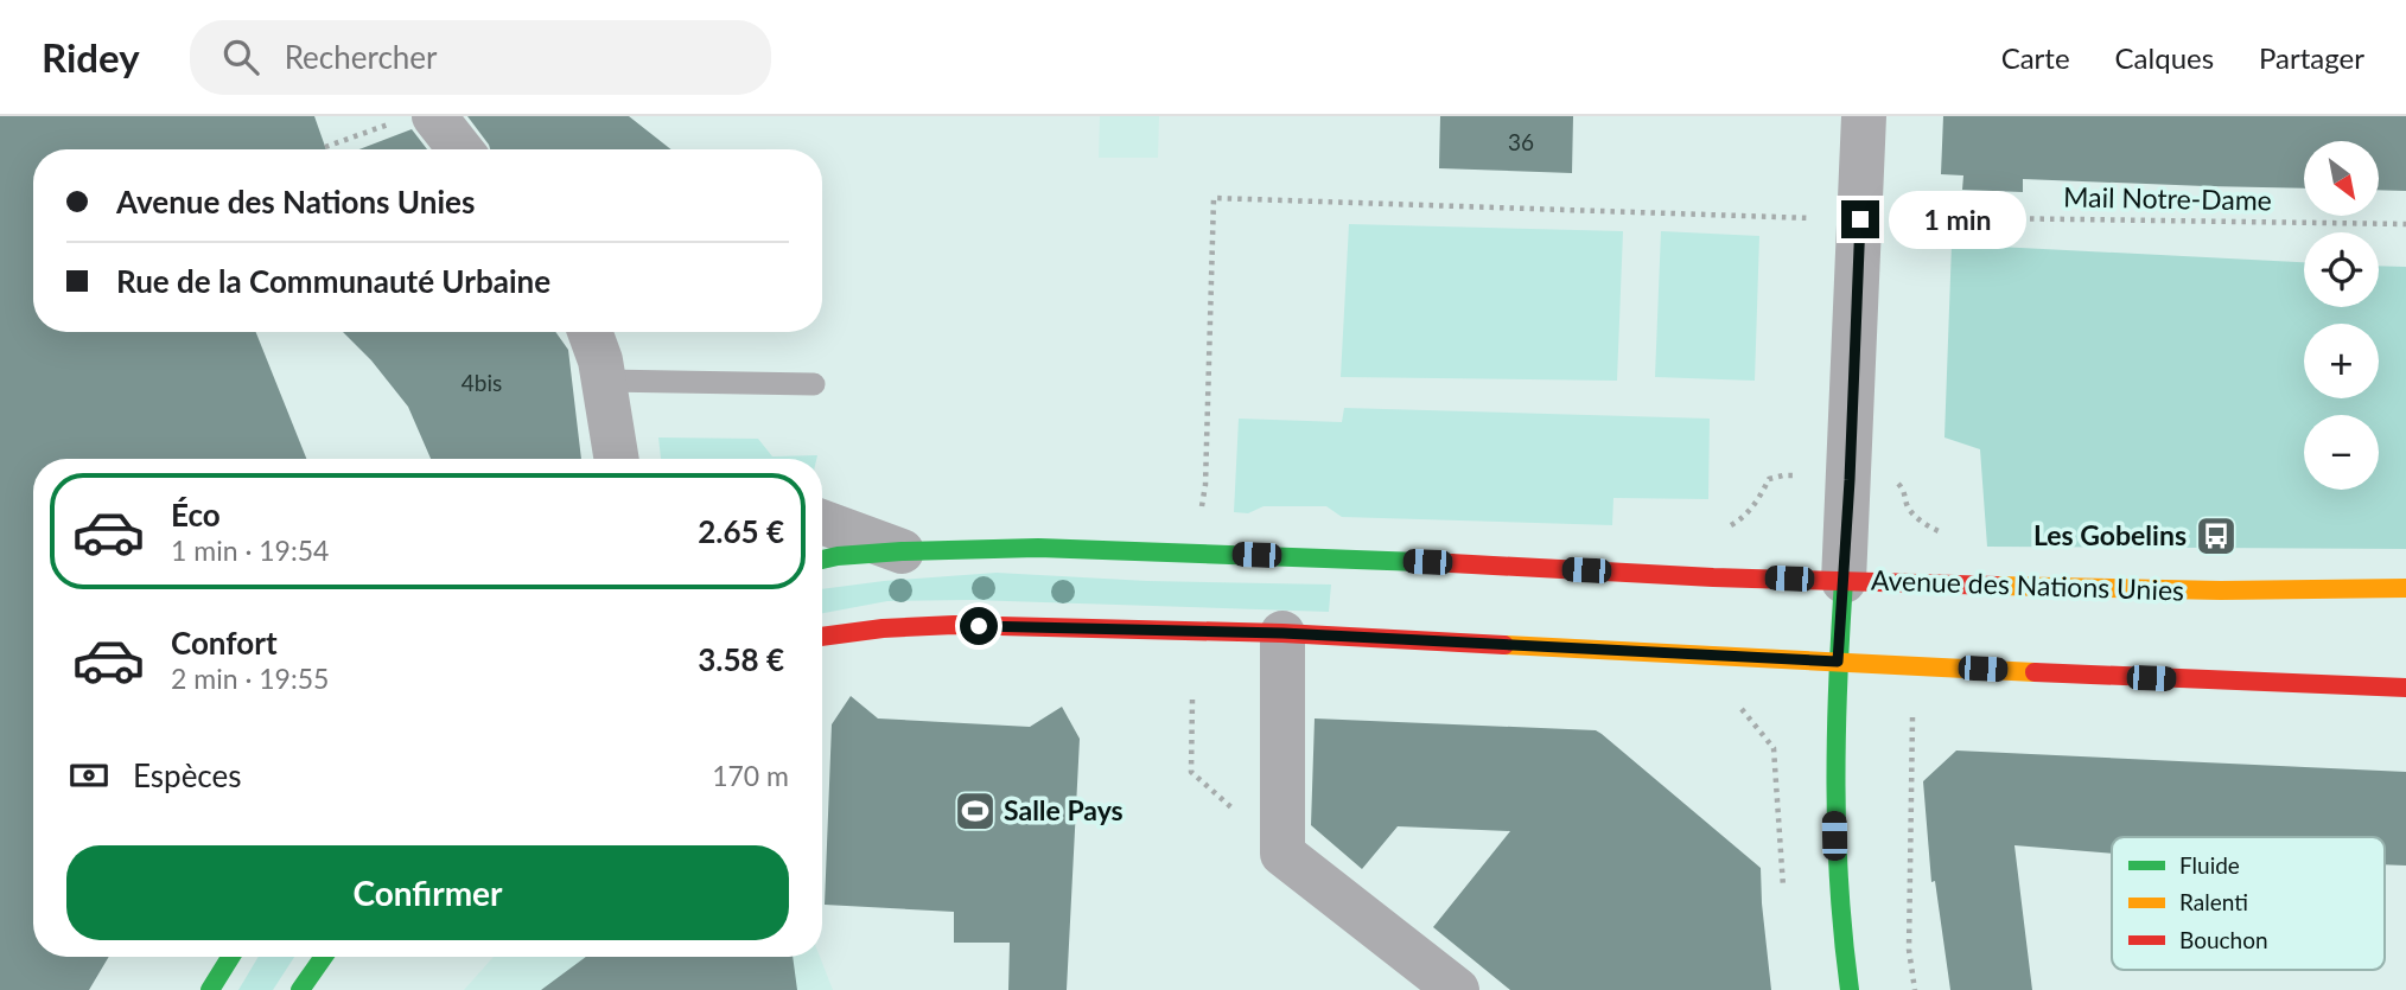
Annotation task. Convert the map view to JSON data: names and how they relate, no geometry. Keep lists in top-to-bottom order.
{
  "streets": {
    "main road": ["Avenue des Nations Unies"],
    "path": ["Mail Notre-Dame"]
  },
  "places": {
    "bus stop": ["Les Gobelins"],
    "sports": ["Salle Pays"]
  },
  "house_numbers": ["36", "4bis"],
  "legend": ["Fluide", "Ralenti", "Bouchon"],
  "north": "bottom right",
  "page": {
    "header": "Ridey",
    "search": "Rechercher",
    "nav": ["Carte", "Calques", "Partager"],
    "map_buttons": ["+", "−"],
    "banner": ["Avenue des Nations Unies", "Rue de la Communauté Urbaine"],
    "bubble": "1 min",
    "list": [
      {
        "name": "Éco",
        "note": "1 min · 19:54",
        "value": "2.65 €"
      },
      {
        "name": "Confort",
        "note": "2 min · 19:55",
        "value": "3.58 €"
      }
    ],
    "pay": ["Espèces", "170 m"],
    "buttons": "Confirmer"
  }
}
